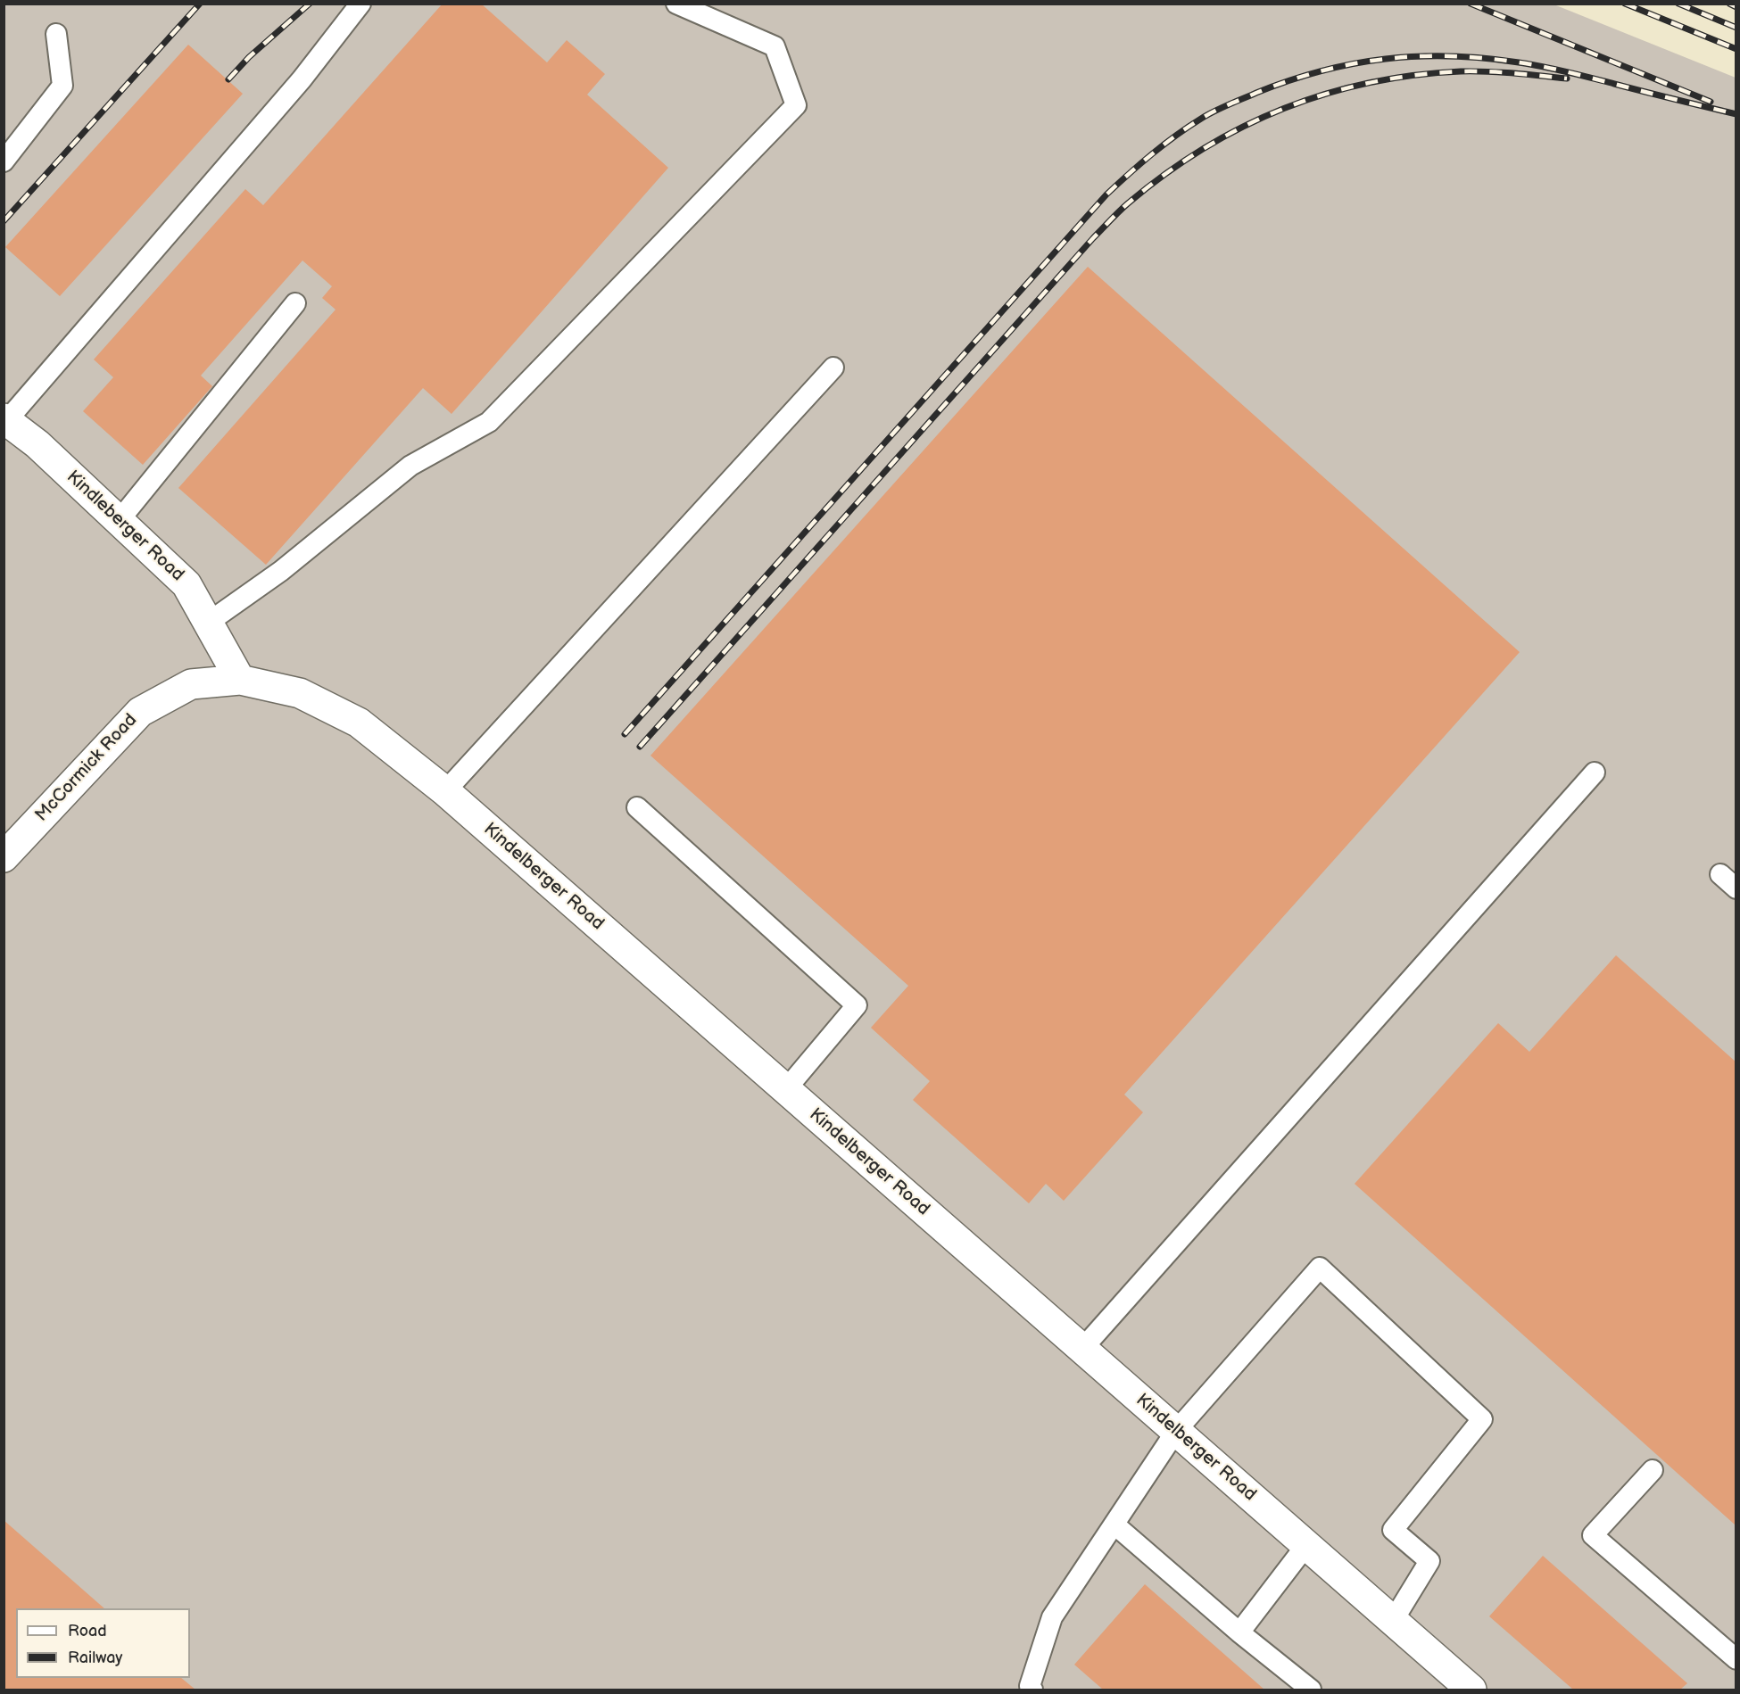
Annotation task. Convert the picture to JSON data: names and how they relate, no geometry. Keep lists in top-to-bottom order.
{
  "streets": {
    "street": ["Kindleberger Road", "McCormick Road", "Kindelberger Road"]
  },
  "crossings": [
    ["Kindleberger Road", "McCormick Road"],
    ["Kindleberger Road", "Kindelberger Road"],
    ["McCormick Road", "Kindelberger Road"]
  ],
  "legend": ["Road", "Railway"]
}
